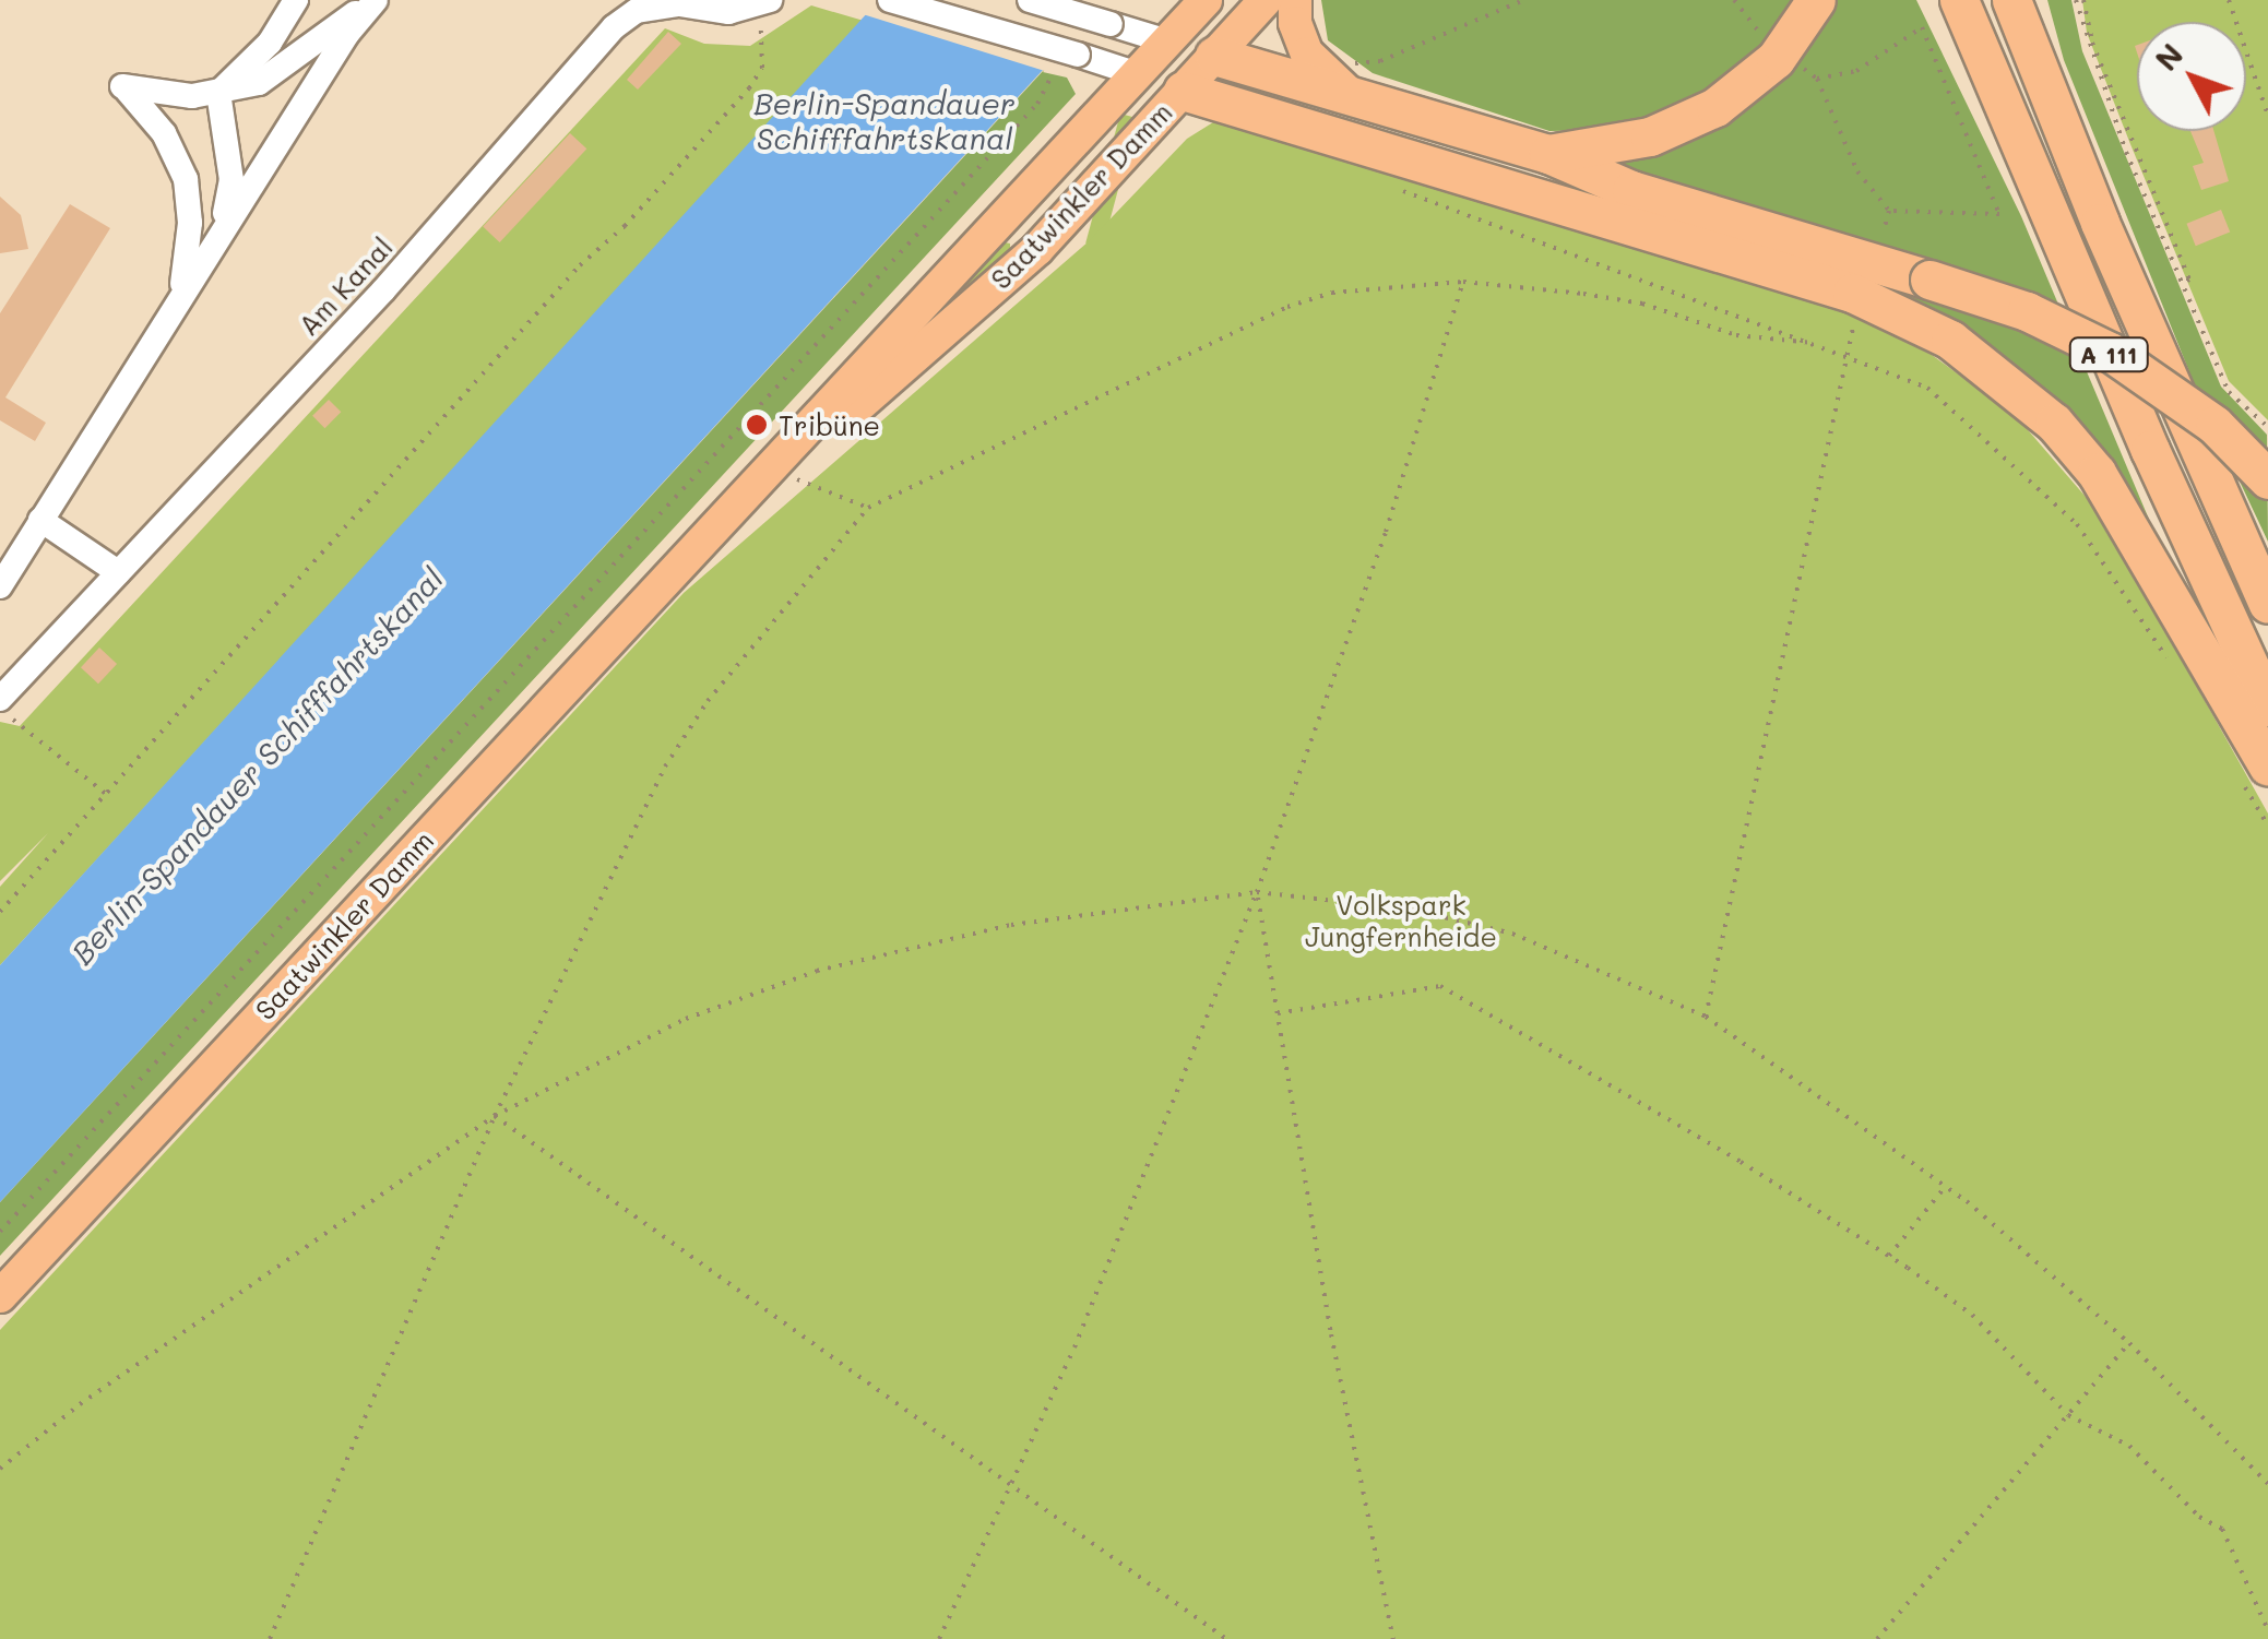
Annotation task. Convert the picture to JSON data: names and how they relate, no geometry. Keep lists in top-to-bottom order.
{
  "streets": {
    "highway": ["A 111"],
    "main road": ["Saatwinkler Damm"],
    "street": ["Am Kanal"]
  },
  "water": ["Berlin-Spandauer Schifffahrtskanal"],
  "parks": ["Volkspark Jungfernheide"],
  "places": ["Tribüne"],
  "north": "top left"
}
